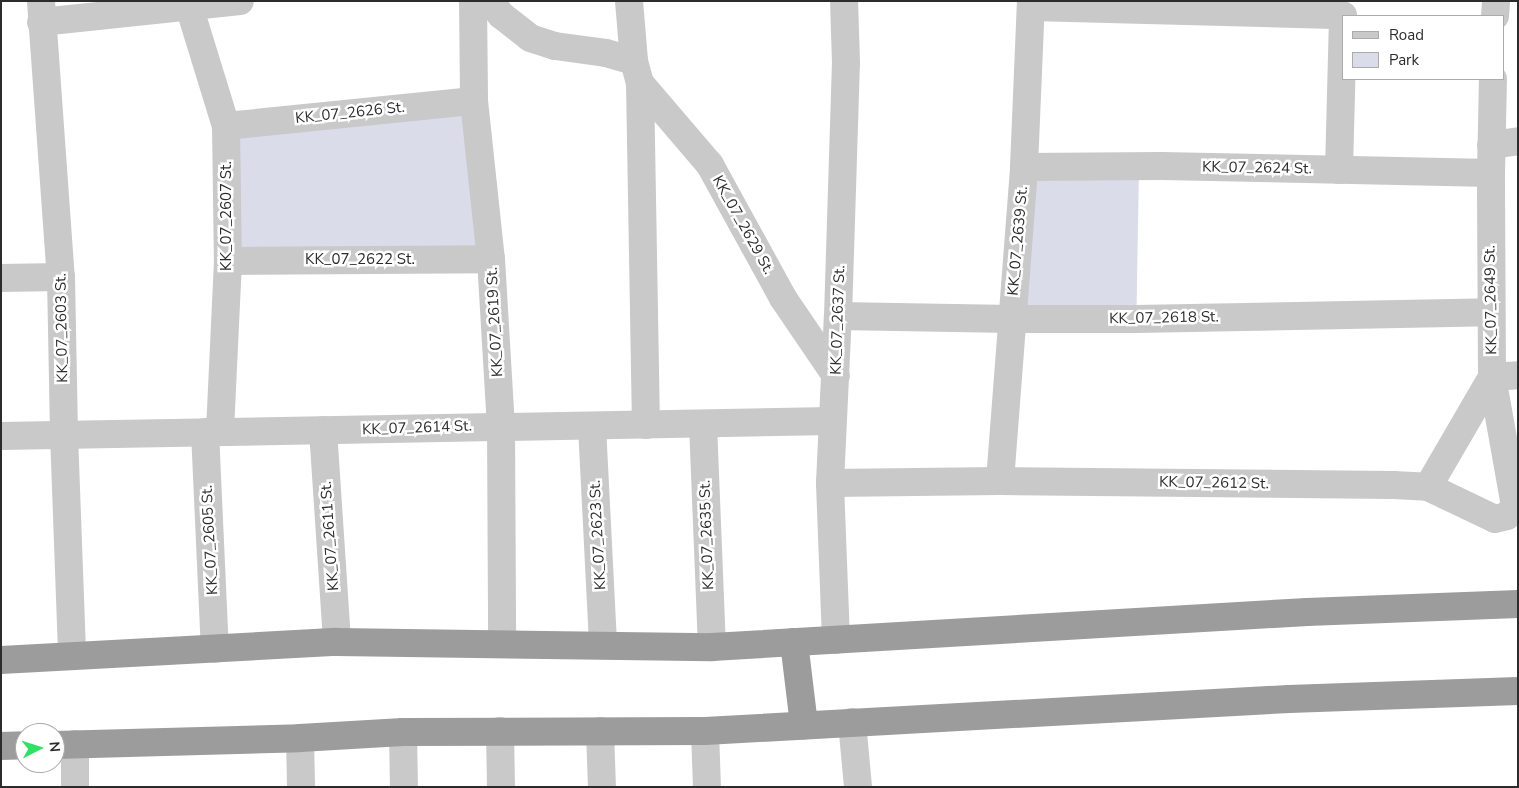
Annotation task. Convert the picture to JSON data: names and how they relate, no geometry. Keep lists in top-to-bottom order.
{
  "streets": {
    "street": [
      "KK_07_2626 St.",
      "KK_07_2624 St.",
      "KK_07_2607 St.",
      "KK_07_2629 St.",
      "KK_07_2639 St.",
      "KK_07_2622 St.",
      "KK_07_2649 St.",
      "KK_07_2618 St.",
      "KK_07_2637 St.",
      "KK_07_2619 St.",
      "KK_07_2603 St.",
      "KK_07_2614 St.",
      "KK_07_2612 St.",
      "KK_07_2623 St.",
      "KK_07_2635 St.",
      "KK_07_2611 St.",
      "KK_07_2605 St."
    ]
  },
  "crossings": [
    ["KK_07_2626 St.", "KK_07_2607 St."],
    ["KK_07_2626 St.", "KK_07_2619 St."],
    ["KK_07_2624 St.", "KK_07_2639 St."],
    ["KK_07_2624 St.", "KK_07_2649 St."],
    ["KK_07_2607 St.", "KK_07_2622 St."],
    ["KK_07_2607 St.", "KK_07_2614 St."],
    ["KK_07_2607 St.", "KK_07_2605 St."],
    ["KK_07_2629 St.", "KK_07_2637 St."],
    ["KK_07_2639 St.", "KK_07_2618 St."],
    ["KK_07_2639 St.", "KK_07_2612 St."],
    ["KK_07_2622 St.", "KK_07_2619 St."],
    ["KK_07_2649 St.", "KK_07_2618 St."],
    ["KK_07_2649 St.", "KK_07_2612 St."],
    ["KK_07_2618 St.", "KK_07_2637 St."],
    ["KK_07_2637 St.", "KK_07_2614 St."],
    ["KK_07_2637 St.", "KK_07_2612 St."],
    ["KK_07_2619 St.", "KK_07_2614 St."],
    ["KK_07_2603 St.", "KK_07_2614 St."],
    ["KK_07_2614 St.", "KK_07_2623 St."],
    ["KK_07_2614 St.", "KK_07_2635 St."],
    ["KK_07_2614 St.", "KK_07_2611 St."],
    ["KK_07_2614 St.", "KK_07_2605 St."]
  ],
  "legend": ["Road", "Park"],
  "north": "right"
}
